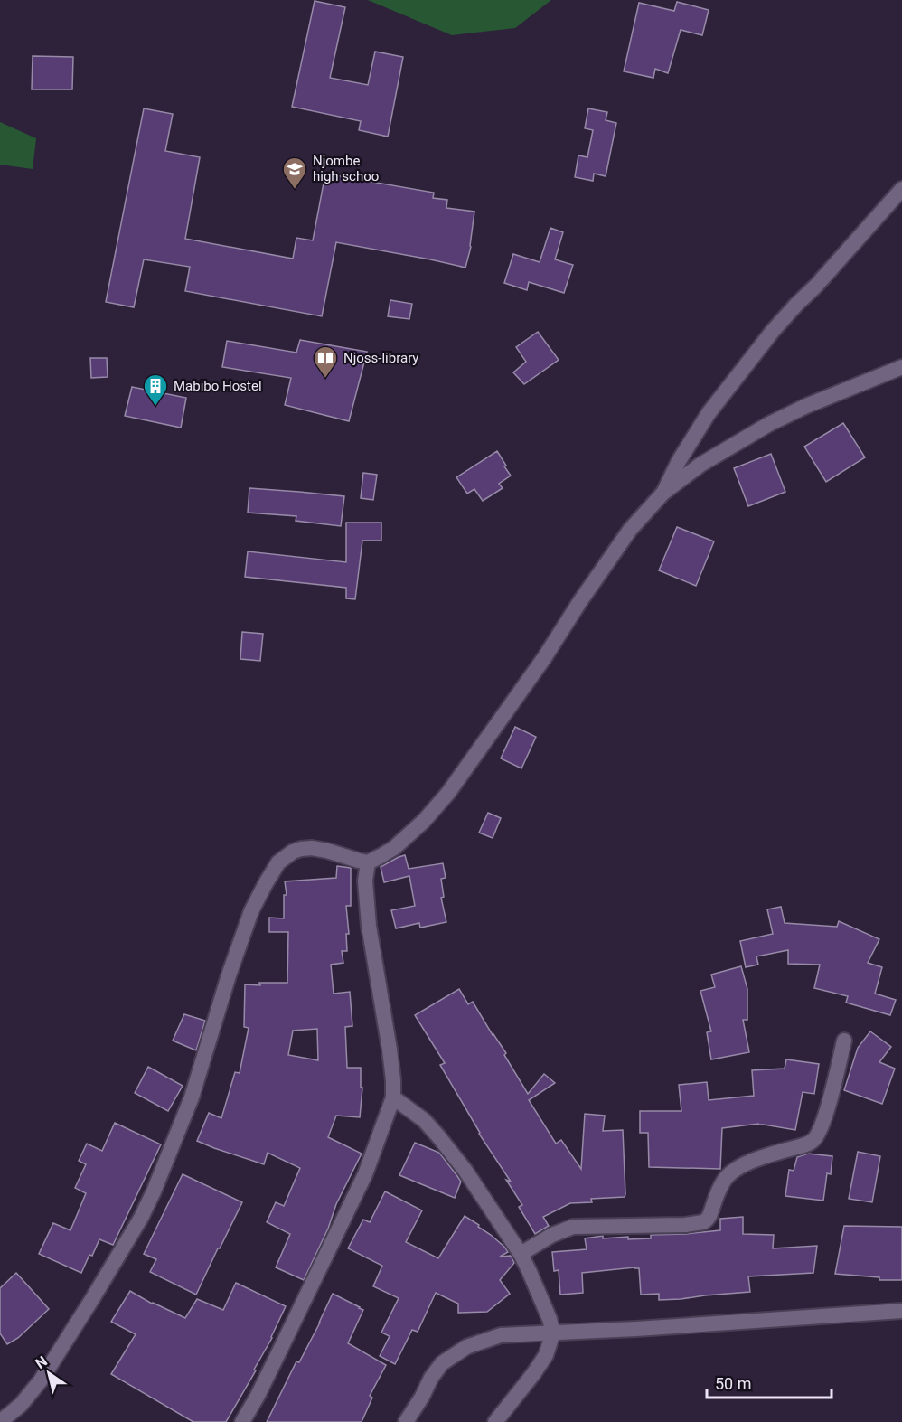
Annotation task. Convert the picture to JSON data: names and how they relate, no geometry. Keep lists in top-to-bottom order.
{
  "places": {
    "school or university": ["Njombe high schoo"],
    "library": ["Njoss-library"],
    "building": ["Mabibo Hostel"]
  },
  "scale_bar": "50 m",
  "north": "top left"
}
